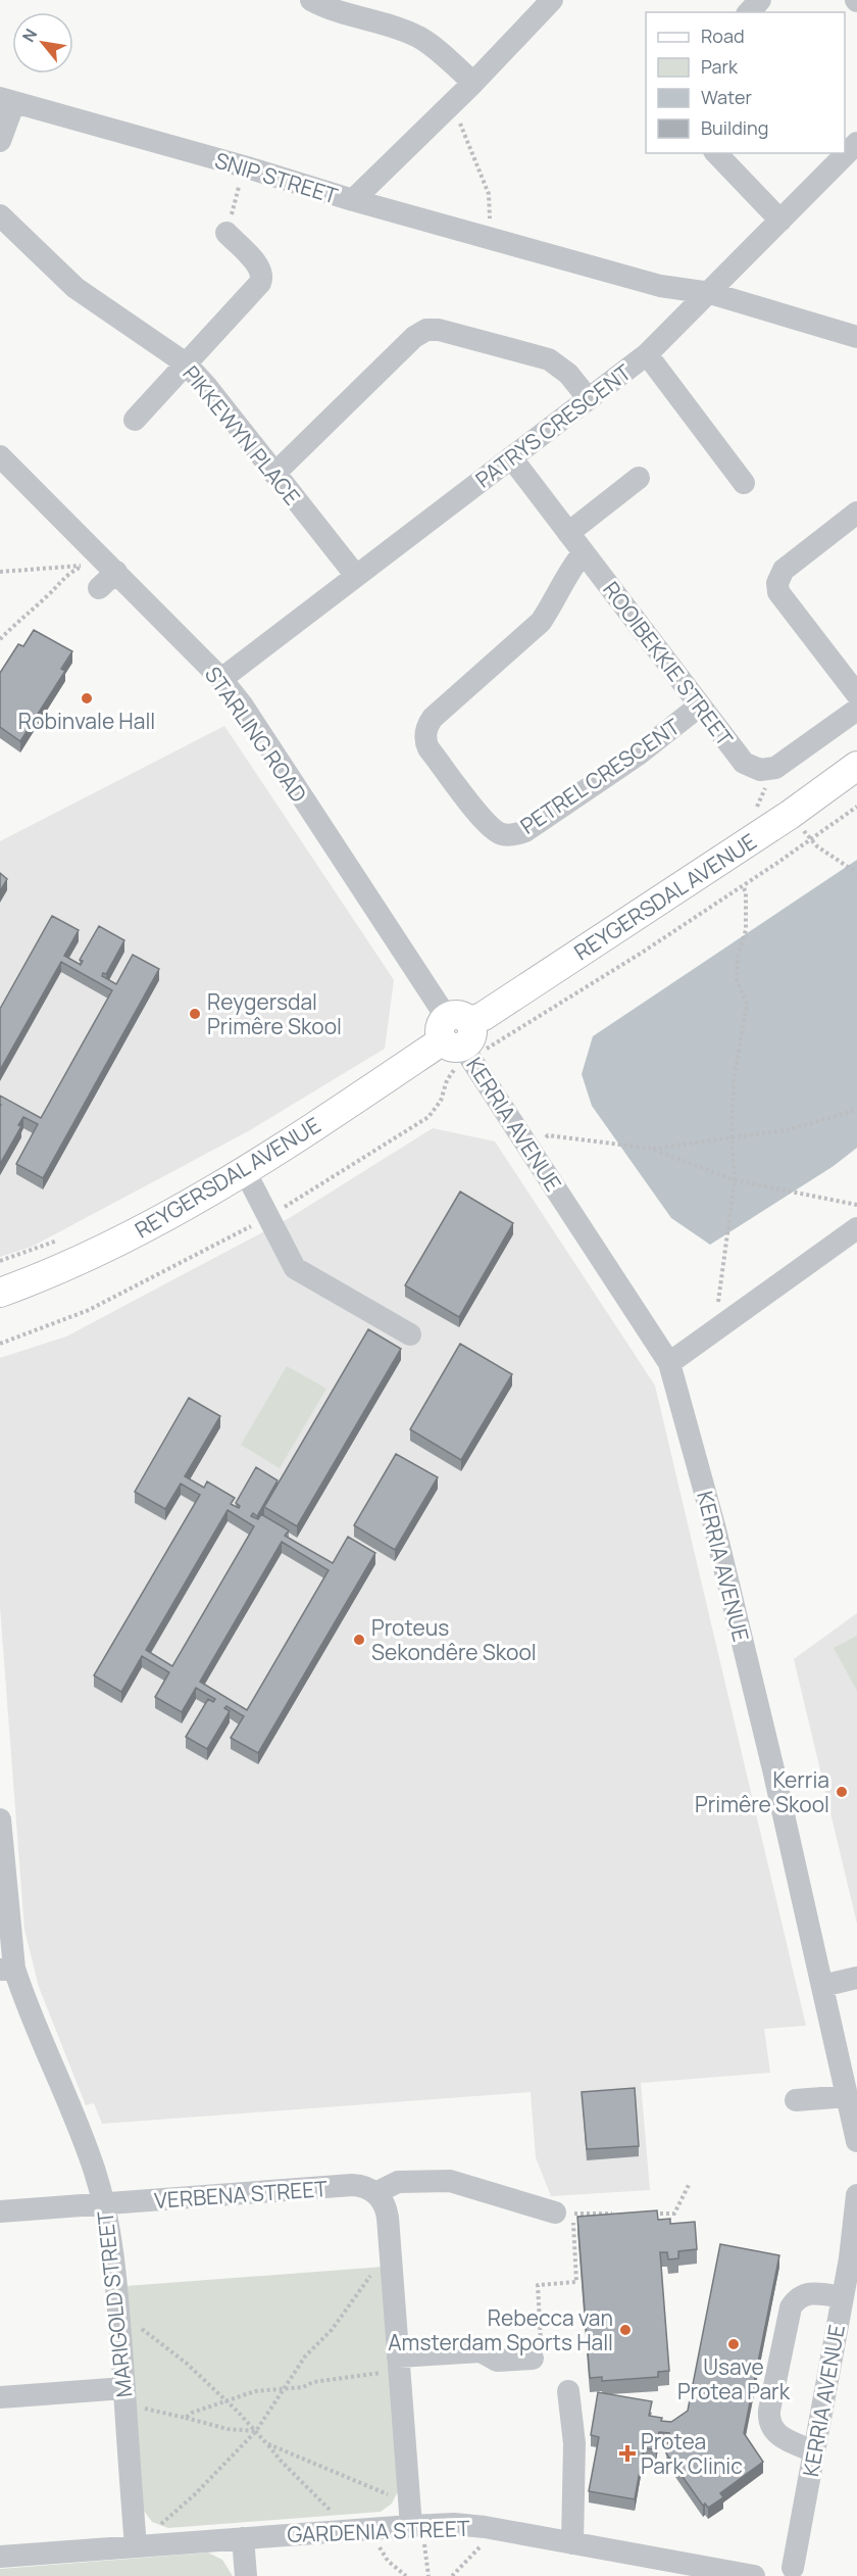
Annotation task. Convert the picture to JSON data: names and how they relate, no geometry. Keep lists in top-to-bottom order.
{
  "streets": {
    "main road": ["REYGERSDAL AVENUE"],
    "street": [
      "SNIP STREET",
      "PATRYS CRESCENT",
      "PIKKEWYN PLACE",
      "ROOIBEKKIE STREET",
      "STARLING ROAD",
      "PETREL CRESCENT",
      "KERRIA AVENUE",
      "VERBENA STREET",
      "MARIGOLD STREET",
      "GARDENIA STREET"
    ]
  },
  "crossings": [
    ["PATRYS CRESCENT", "PIKKEWYN PLACE"],
    ["PATRYS CRESCENT", "ROOIBEKKIE STREET"],
    ["PATRYS CRESCENT", "STARLING ROAD"],
    ["ROOIBEKKIE STREET", "PETREL CRESCENT"],
    ["STARLING ROAD", "REYGERSDAL AVENUE"],
    ["STARLING ROAD", "KERRIA AVENUE"],
    ["REYGERSDAL AVENUE", "KERRIA AVENUE"],
    ["VERBENA STREET", "MARIGOLD STREET"],
    ["MARIGOLD STREET", "GARDENIA STREET"]
  ],
  "places": {
    "other": [
      "Robinvale Hall",
      "Reygersdal Primêre Skool",
      "Proteus Sekondêre Skool",
      "Kerria Primêre Skool",
      "Rebecca van Amsterdam Sports Hall",
      "Usave Protea Park"
    ],
    "health": ["Protea Park Clinic"]
  },
  "legend": [
    "Road",
    "Park",
    "Water",
    "Building"
  ],
  "north": "top left"
}
